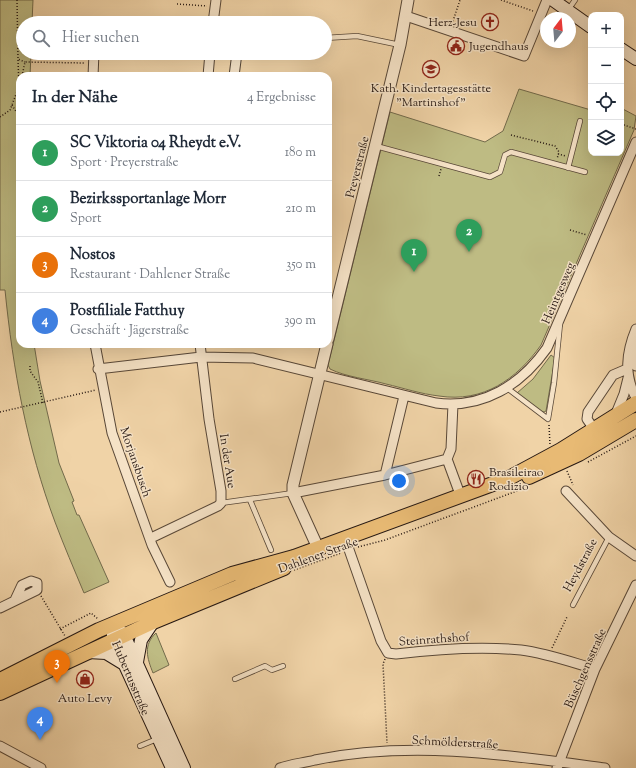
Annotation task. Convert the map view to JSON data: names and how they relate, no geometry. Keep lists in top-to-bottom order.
{
  "streets": {
    "main road": ["Dahlener Straße", "Hubertusstraße"],
    "street": [
      "Preyerstraße",
      "Heintgesweg",
      "In der Aue",
      "Morjansbusch",
      "Heydstraße",
      "Steinrathshof",
      "Büschgensstraße",
      "Schmölderstraße"
    ]
  },
  "crossings": [
    ["Heintgesweg", "In der Aue"],
    ["Heintgesweg", "Morjansbusch"],
    ["In der Aue", "Morjansbusch"],
    ["Dahlener Straße", "Steinrathshof"],
    ["Dahlener Straße", "Hubertusstraße"],
    ["Steinrathshof", "Büschgensstraße"],
    ["Büschgensstraße", "Schmölderstraße"]
  ],
  "places": {
    "church": ["Herz-Jesu"],
    "public building": ["Jugendhaus"],
    "school or university": ["Kath. Kindertagesstätte \"Martinshof\""],
    "restaurant": ["Brasileirao Rodizio"],
    "shop": ["Auto Levy"]
  },
  "north": "top",
  "page": {
    "map_buttons": ["+", "−"],
    "search": "Hier suchen",
    "heading": ["In der Nähe", "4 Ergebnisse"],
    "list": [
      {
        "mark": "1",
        "name": "SC Viktoria 04 Rheydt e.V.",
        "note": "Sport · Preyerstraße",
        "value": "180 m"
      },
      {
        "mark": "2",
        "name": "Bezirkssportanlage Morr",
        "note": "Sport",
        "value": "210 m"
      },
      {
        "mark": "3",
        "name": "Nostos",
        "note": "Restaurant · Dahlener Straße",
        "value": "350 m"
      },
      {
        "mark": "4",
        "name": "Postfiliale Fatthuy",
        "note": "Geschäft · Jägerstraße",
        "value": "390 m"
      }
    ],
    "pins": [
      "2",
      "1",
      "3",
      "4"
    ]
  }
}
